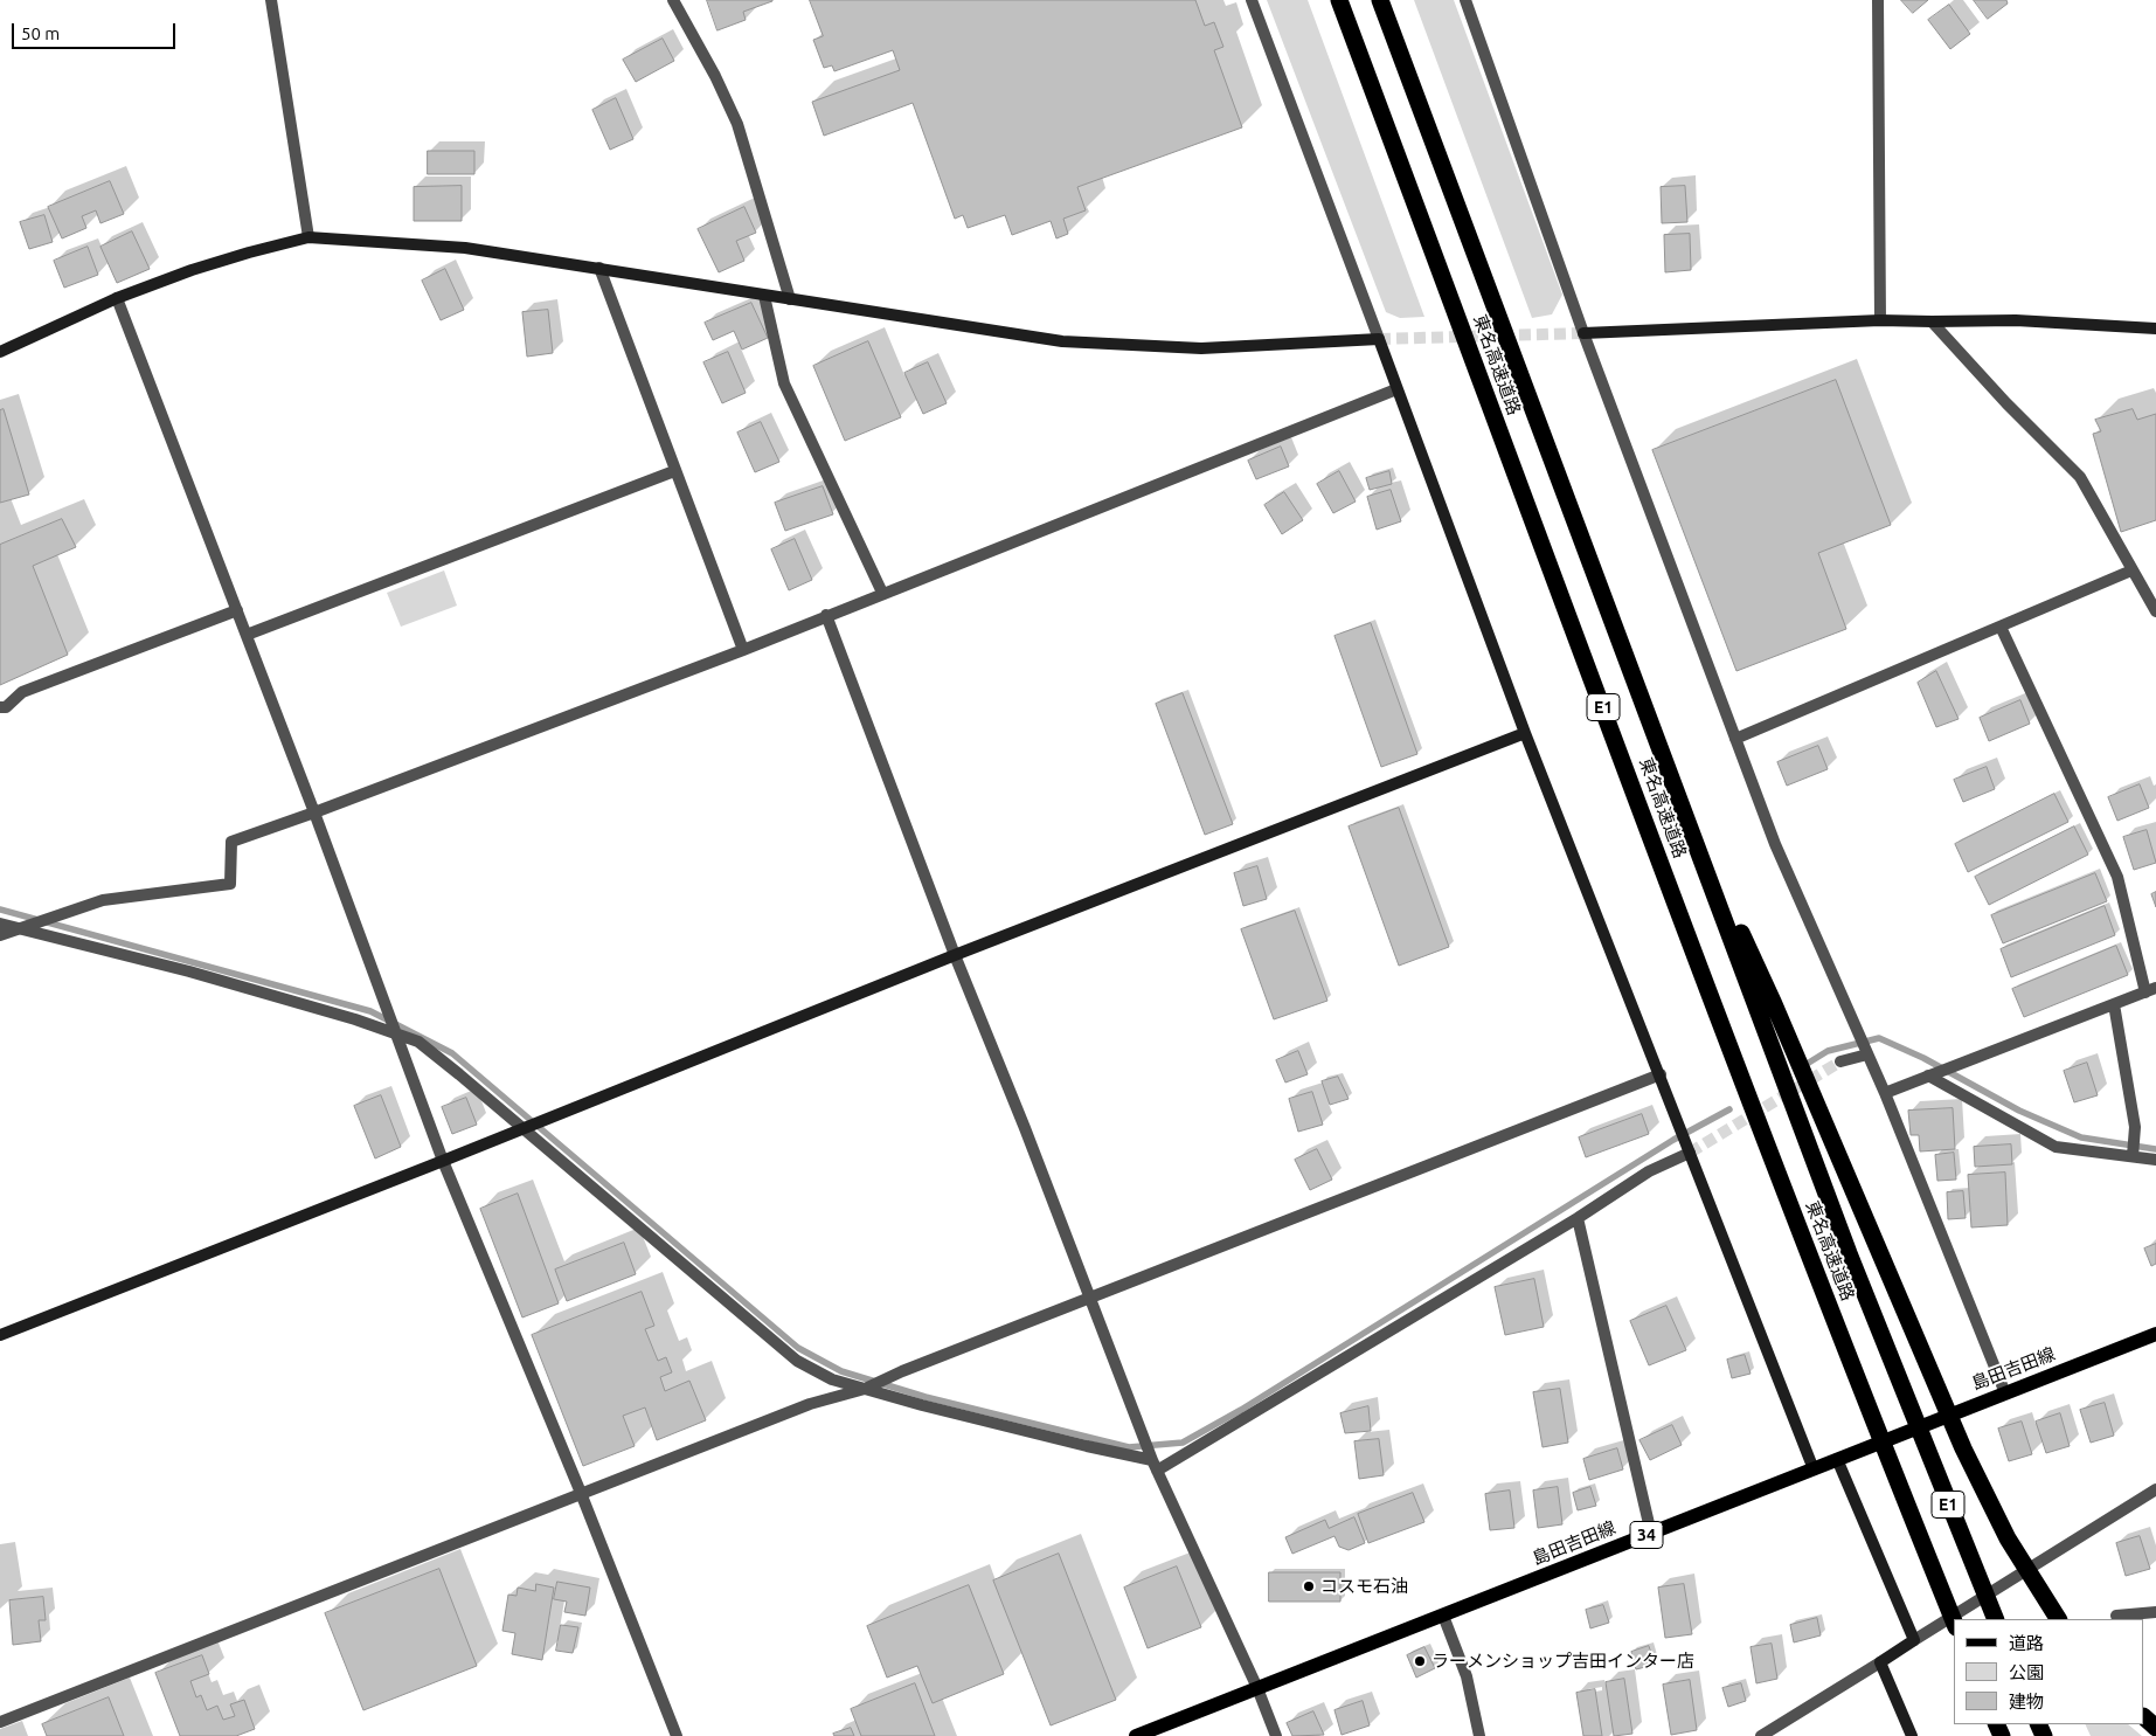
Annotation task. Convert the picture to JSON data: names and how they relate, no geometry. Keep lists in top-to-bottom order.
{
  "streets": {
    "highway": ["東名高速道路", "E1"],
    "main road": ["島田吉田線", "34"]
  },
  "places": ["コスモ石油", "ラーメンショップ吉田インター店"],
  "legend": ["道路", "公園", "建物"],
  "scale_bar": "50 m"
}
